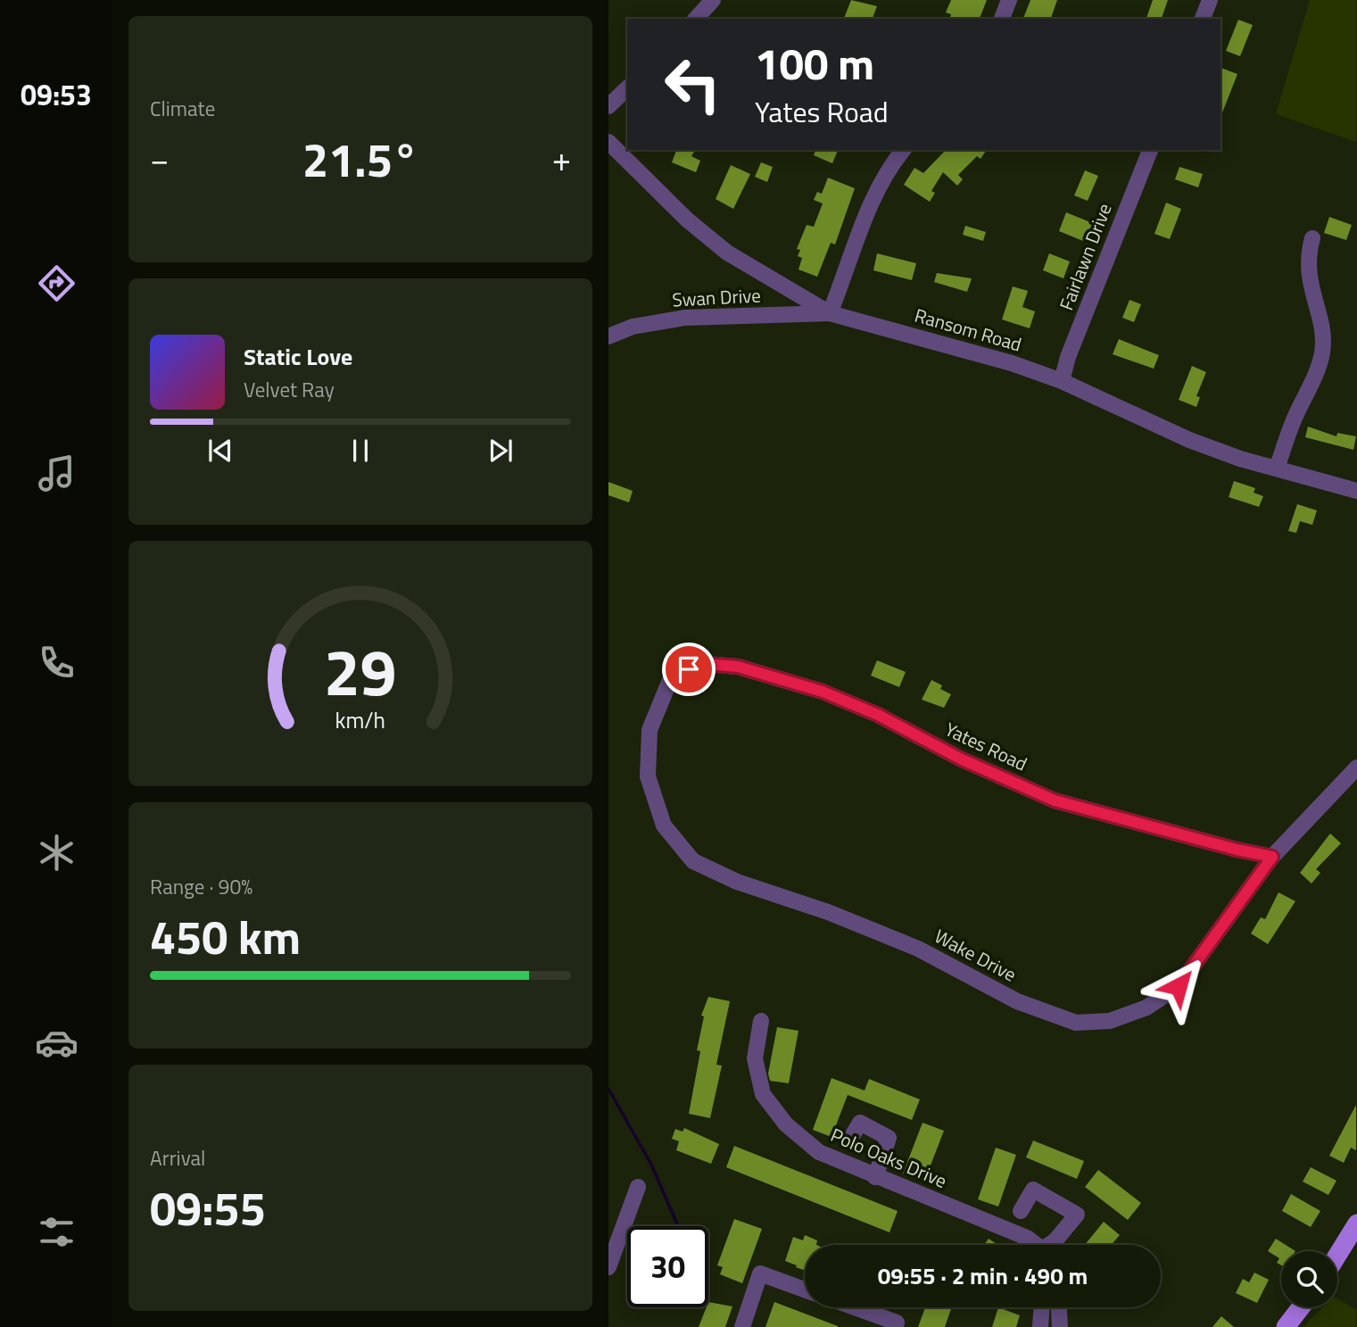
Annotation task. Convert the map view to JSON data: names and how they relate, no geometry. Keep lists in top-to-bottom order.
{
  "streets": {
    "street": [
      "Fairlawn Drive",
      "Swan Drive",
      "Ransom Road",
      "Yates Road",
      "Wake Drive",
      "Polo Oaks Drive"
    ]
  },
  "crossings": [
    ["Fairlawn Drive", "Ransom Road"],
    ["Swan Drive", "Ransom Road"],
    ["Yates Road", "Wake Drive"]
  ],
  "page": {
    "tabs": "09:53",
    "tile": [
      "Climate",
      ["Range · 90%", "450 km"],
      ["Arrival", "09:55"]
    ],
    "turn": ["100 m", "Yates Road"],
    "heat": ["−", "21.5°", "+"],
    "song": ["Static Love", "Velvet Ray"],
    "limit": "30",
    "trip": "09:55 · 2 min · 490 m",
    "gauge": ["29", "km/h"]
  }
}
